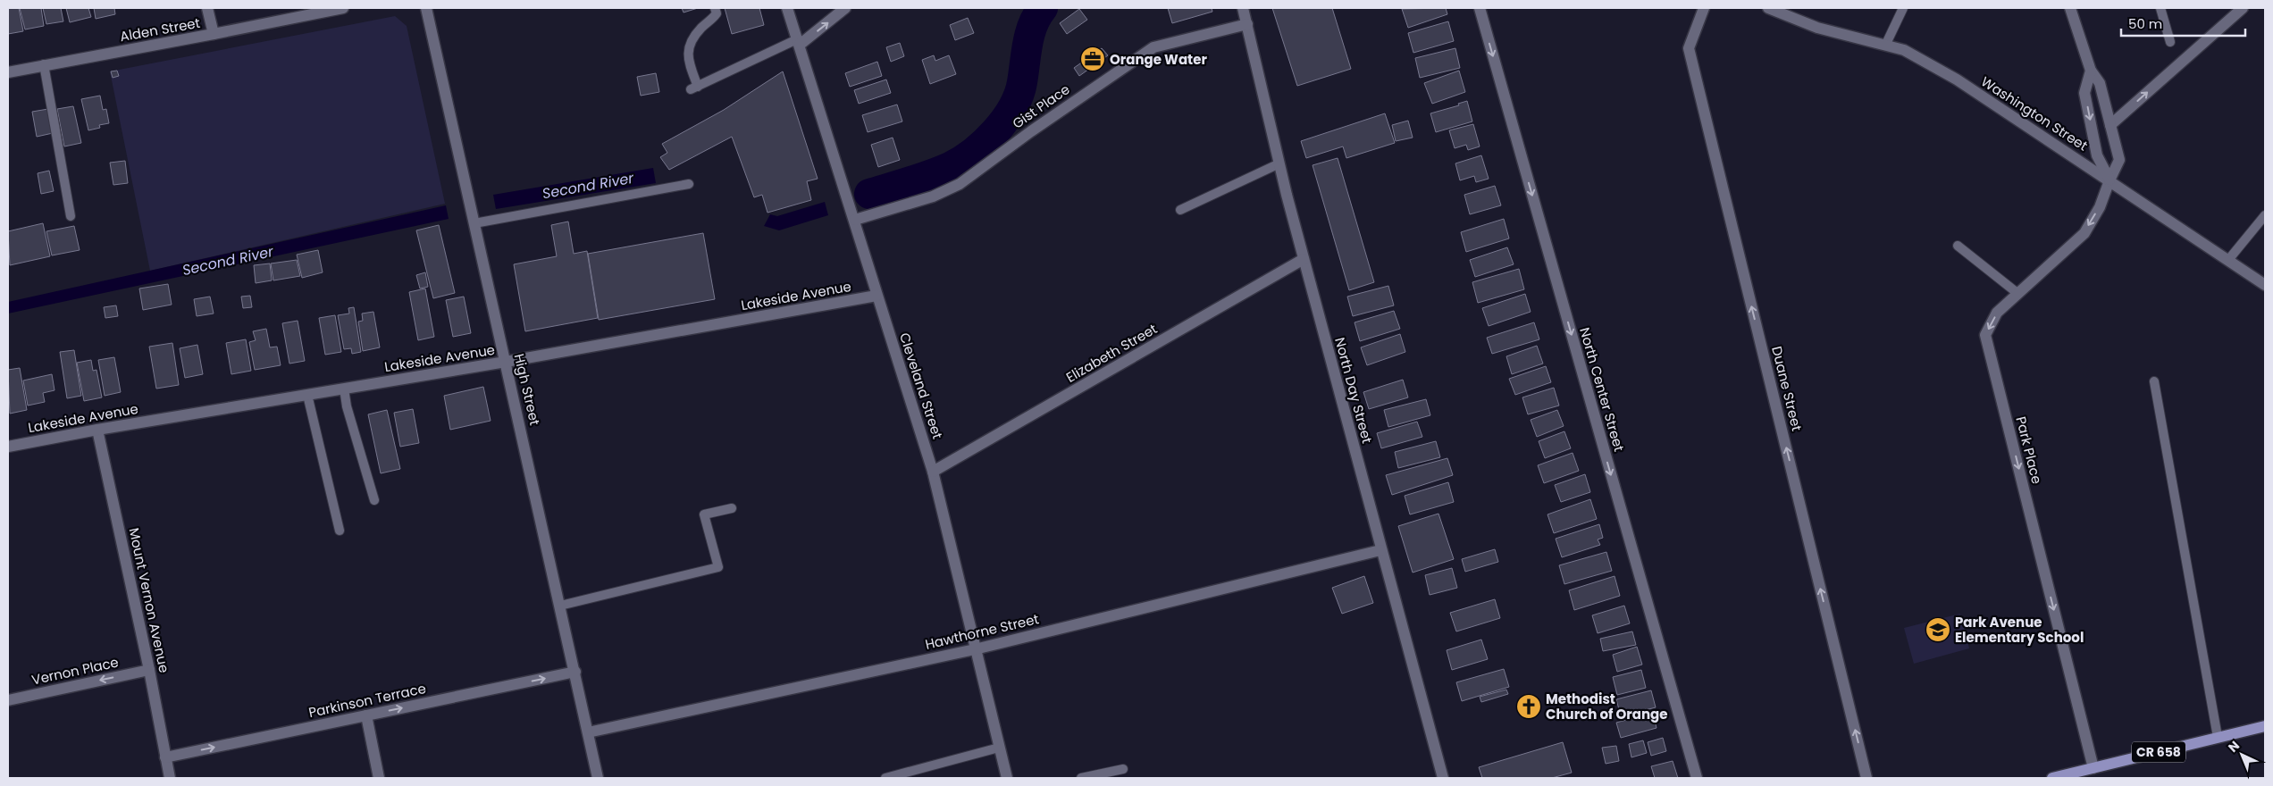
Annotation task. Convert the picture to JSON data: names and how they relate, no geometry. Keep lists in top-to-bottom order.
{
  "streets": {
    "main road": ["CR 658"],
    "street": [
      "Alden Street",
      "Gist Place",
      "Washington Street",
      "Lakeside Avenue",
      "Elizabeth Street",
      "Cleveland Street",
      "Duane Street",
      "High Street",
      "North Center Street",
      "North Day Street",
      "Park Place",
      "Mount Vernon Avenue",
      "Hawthorne Street",
      "Vernon Place",
      "Parkinson Terrace"
    ]
  },
  "crossings": [
    ["Gist Place", "Cleveland Street"],
    ["Gist Place", "North Day Street"],
    ["Washington Street", "Park Place"],
    ["Lakeside Avenue", "Cleveland Street"],
    ["Lakeside Avenue", "High Street"],
    ["Lakeside Avenue", "Mount Vernon Avenue"],
    ["Elizabeth Street", "Cleveland Street"],
    ["Elizabeth Street", "North Day Street"],
    ["Cleveland Street", "Hawthorne Street"],
    ["High Street", "Hawthorne Street"],
    ["High Street", "Parkinson Terrace"],
    ["North Day Street", "Hawthorne Street"],
    ["Park Place", "CR 658"],
    ["Mount Vernon Avenue", "Vernon Place"],
    ["Mount Vernon Avenue", "Parkinson Terrace"]
  ],
  "one_way": [
    "Duane Street",
    "North Center Street",
    "Park Place",
    "Vernon Place",
    "Parkinson Terrace"
  ],
  "water": ["Second River"],
  "places": {
    "office": ["Orange Water"],
    "school or university": ["Park Avenue Elementary School"],
    "church": ["Methodist Church of Orange"]
  },
  "scale_bar": "50 m",
  "north": "top left"
}
